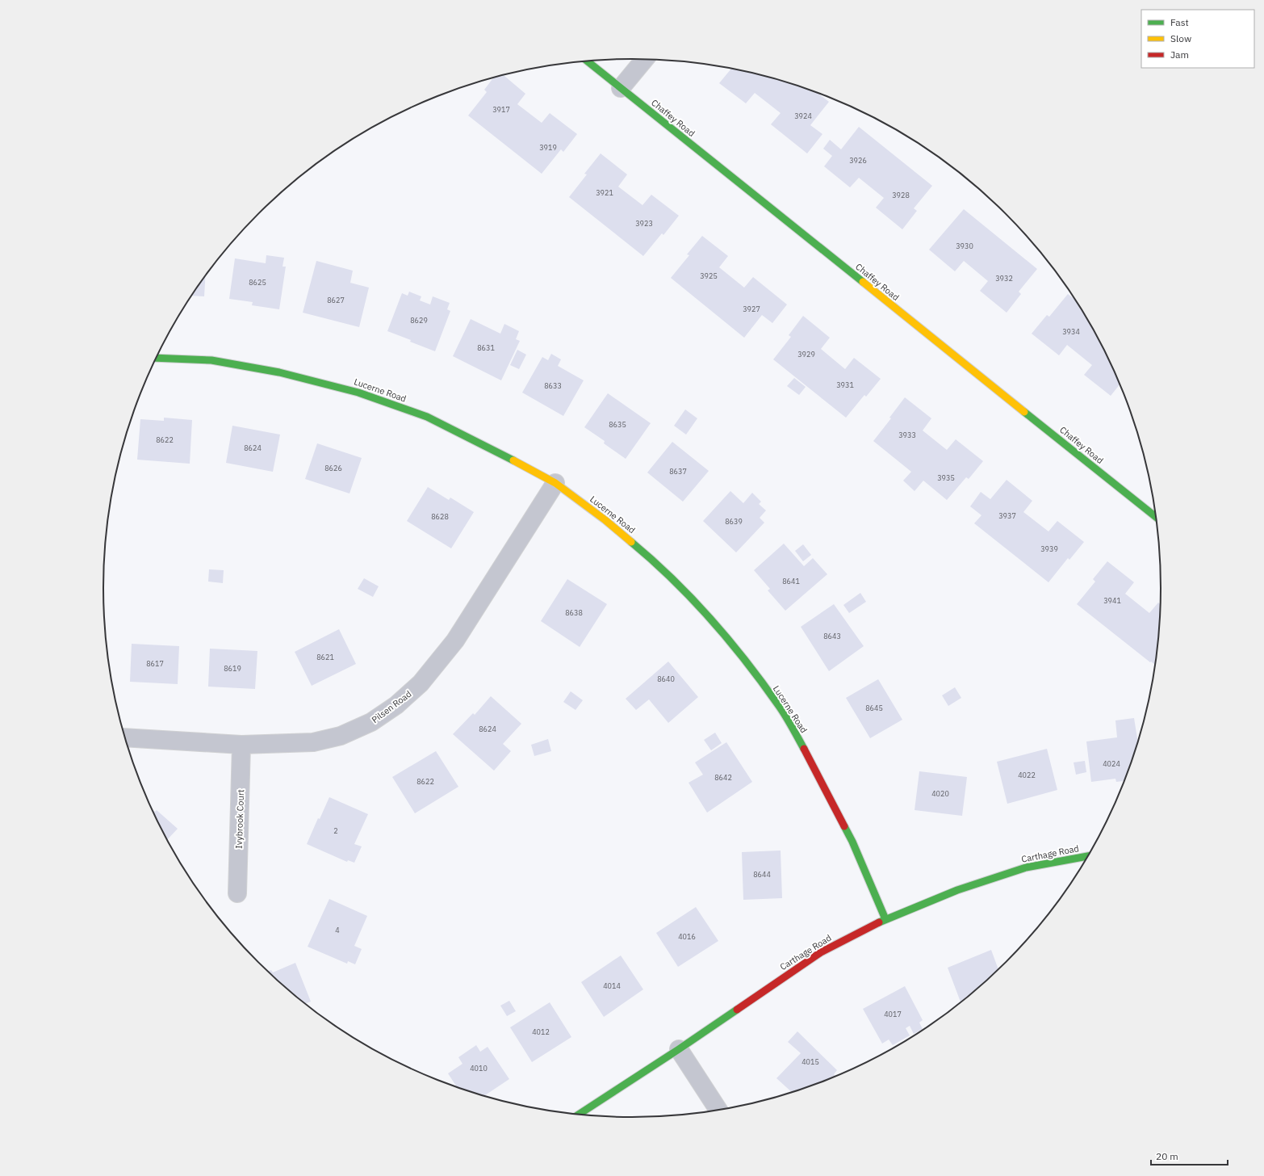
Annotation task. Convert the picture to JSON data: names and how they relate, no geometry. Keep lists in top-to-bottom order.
{
  "streets": {
    "street": [
      "Chaffey Road",
      "Lucerne Road",
      "Pilsen Road",
      "Ivybrook Court",
      "Carthage Road"
    ]
  },
  "crossings": [
    ["Lucerne Road", "Pilsen Road"],
    ["Lucerne Road", "Carthage Road"],
    ["Pilsen Road", "Ivybrook Court"]
  ],
  "house_numbers": [
    "3917",
    "3924",
    "3919",
    "3926",
    "3921",
    "3928",
    "3923",
    "3930",
    "3925",
    "3932",
    "8625",
    "8627",
    "3927",
    "8629",
    "3934",
    "8631",
    "3929",
    "3931",
    "8633",
    "8635",
    "3933",
    "8622",
    "8624",
    "8626",
    "8637",
    "3935",
    "3937",
    "8628",
    "8639",
    "3939",
    "8641",
    "3941",
    "8638",
    "8643",
    "8621",
    "8617",
    "8619",
    "8640",
    "8645",
    "8624",
    "4024",
    "4022",
    "8642",
    "8622",
    "4020",
    "2",
    "8644",
    "4",
    "4016",
    "4014",
    "4017",
    "4012",
    "4015",
    "4010"
  ],
  "legend": ["Fast", "Slow", "Jam"],
  "scale_bar": "20 m"
}
